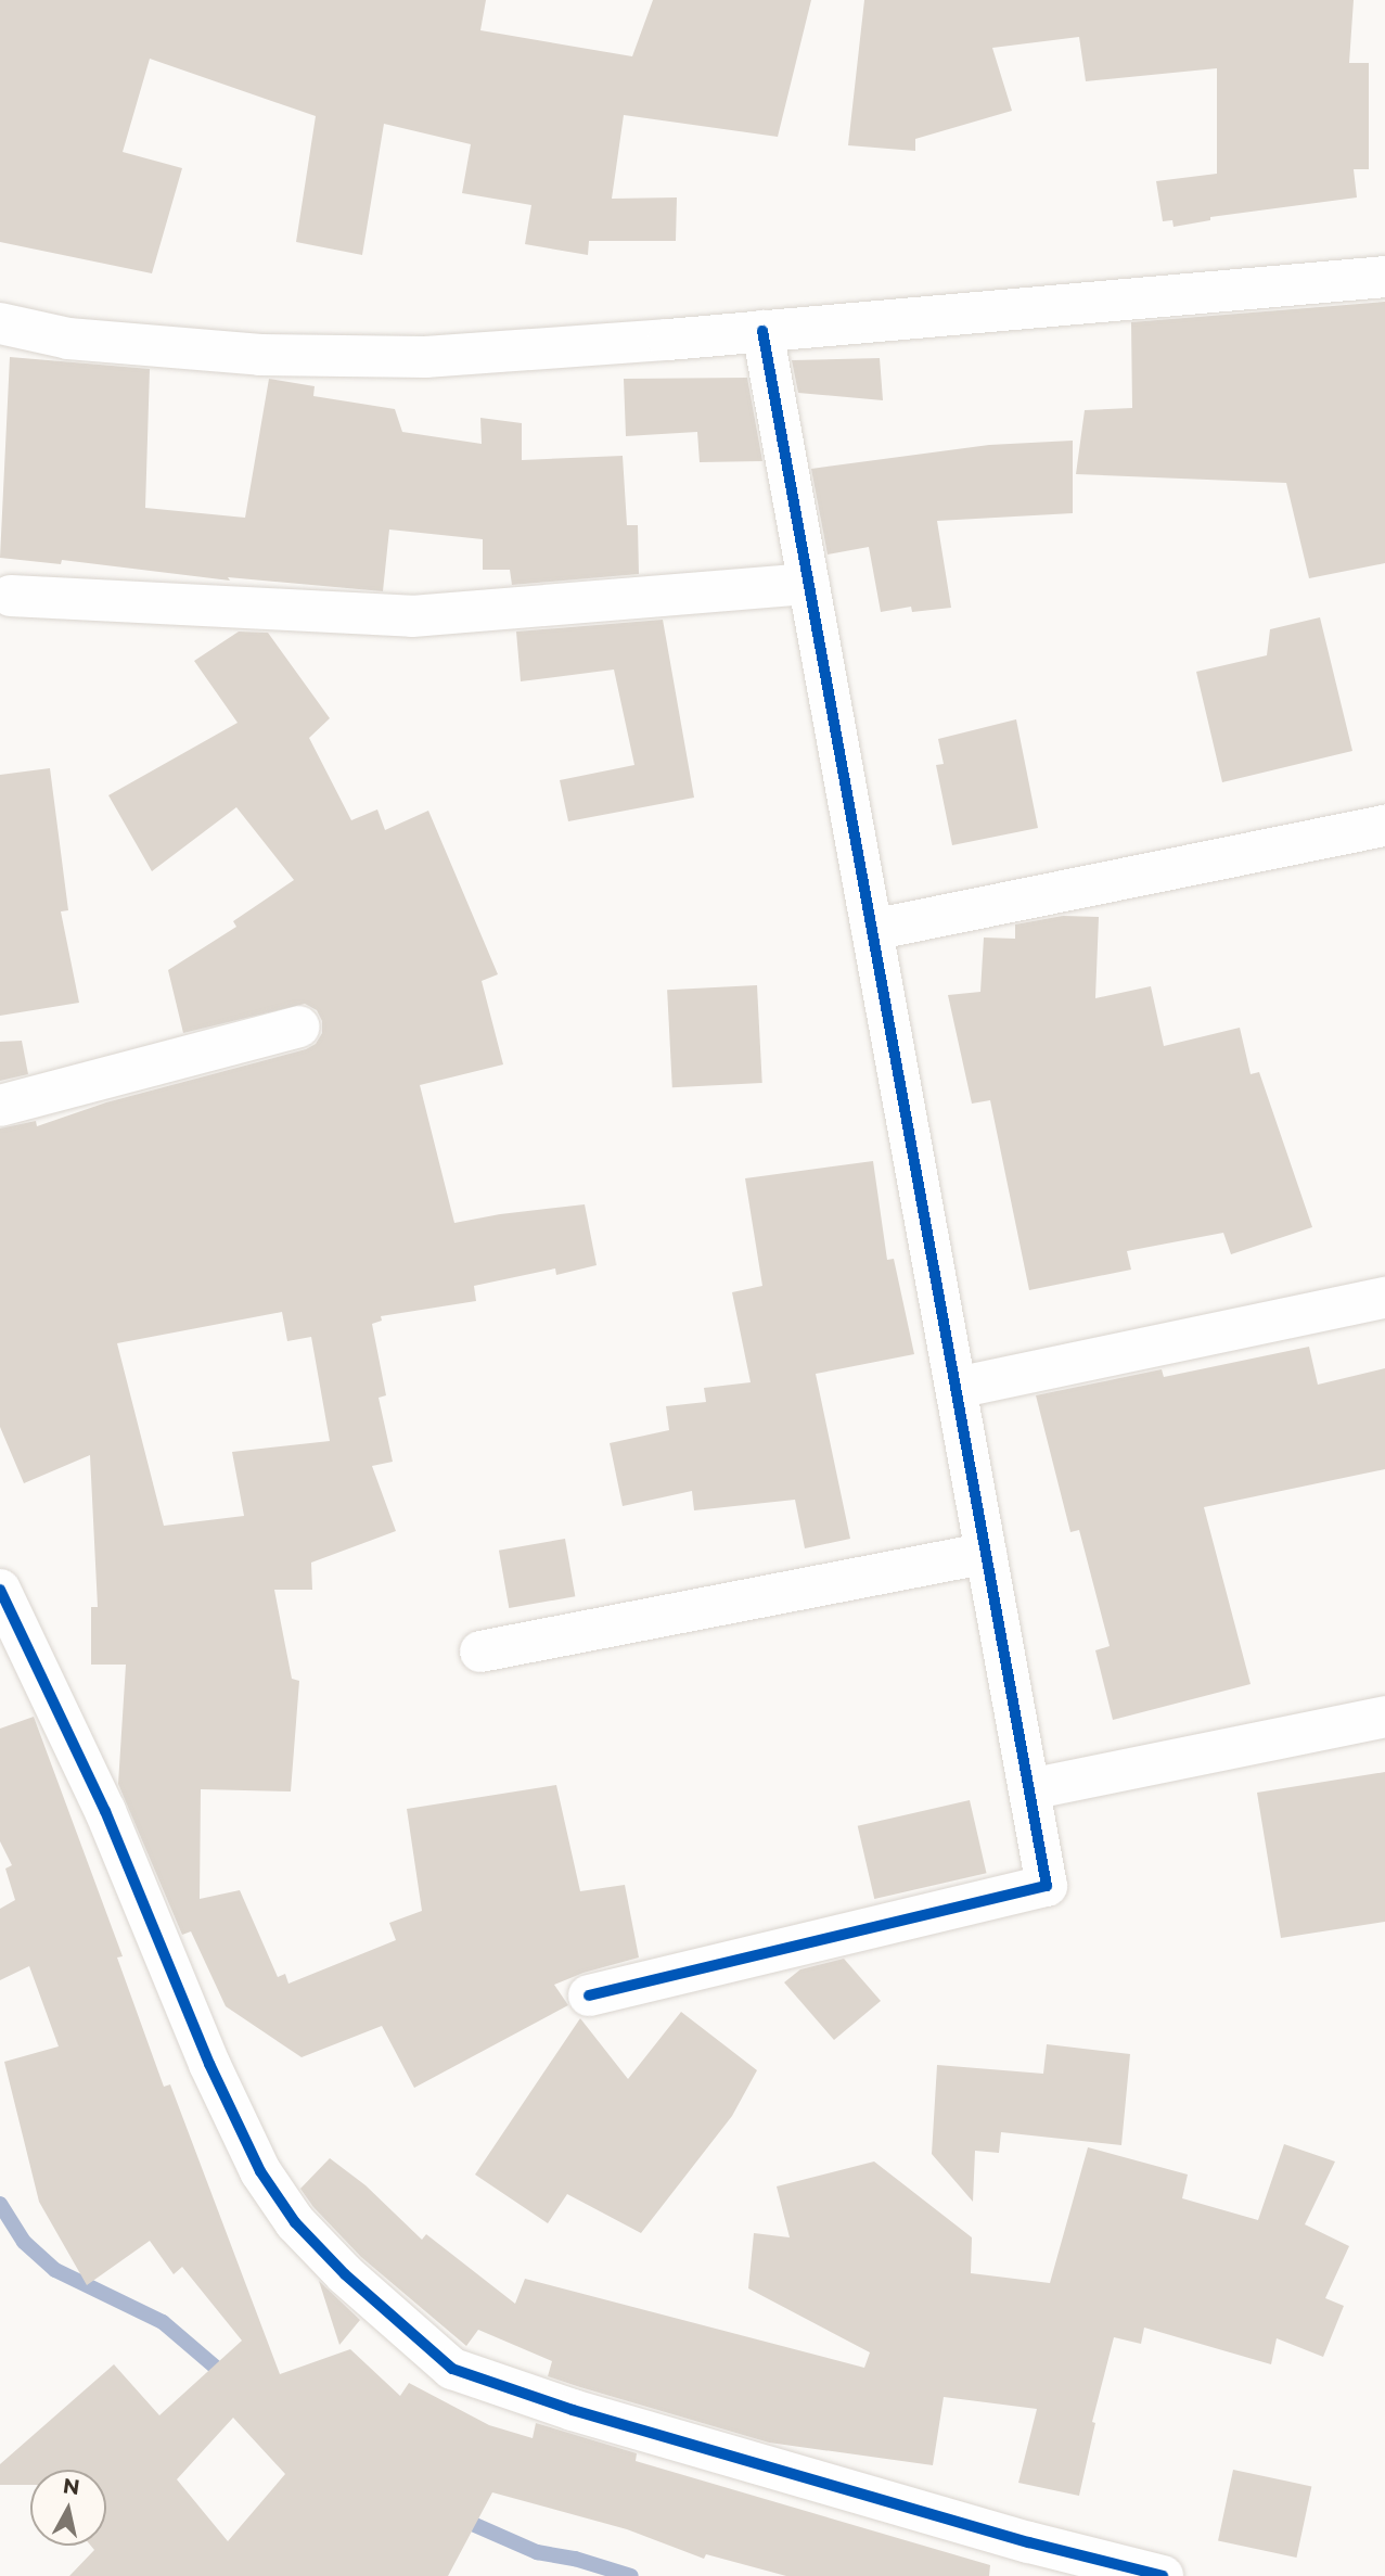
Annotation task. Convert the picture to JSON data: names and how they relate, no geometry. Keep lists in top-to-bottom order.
{
  "north": "top"
}
